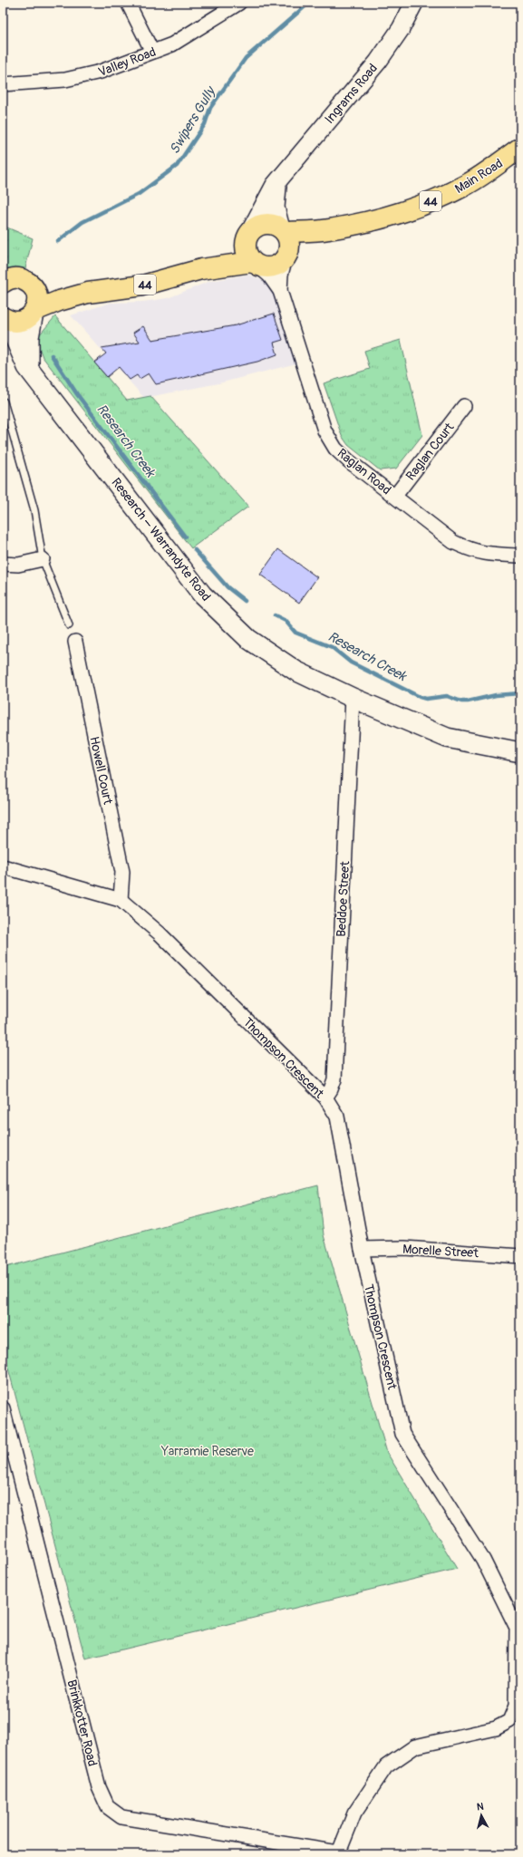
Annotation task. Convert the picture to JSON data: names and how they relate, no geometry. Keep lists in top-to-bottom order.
{
  "streets": {
    "main road": ["Main Road", "44", "Research – Warrandyte Road"],
    "street": [
      "Valley Road",
      "Ingrams Road",
      "Raglan Court",
      "Raglan Road",
      "Howell Court",
      "Beddoe Street",
      "Thompson Crescent",
      "Morelle Street",
      "Brinkkotter Road"
    ]
  },
  "crossings": [
    ["Ingrams Road", "Main Road"],
    ["Ingrams Road", "Raglan Road"],
    ["Main Road", "Raglan Road"],
    ["Raglan Court", "Raglan Road"],
    ["Research – Warrandyte Road", "Beddoe Street"],
    ["Howell Court", "Thompson Crescent"],
    ["Beddoe Street", "Thompson Crescent"],
    ["Thompson Crescent", "Morelle Street"],
    ["Thompson Crescent", "Brinkkotter Road"]
  ],
  "water": ["Swipers Gully", "Research Creek"],
  "parks": ["Yarramie Reserve"],
  "north": "top"
}
